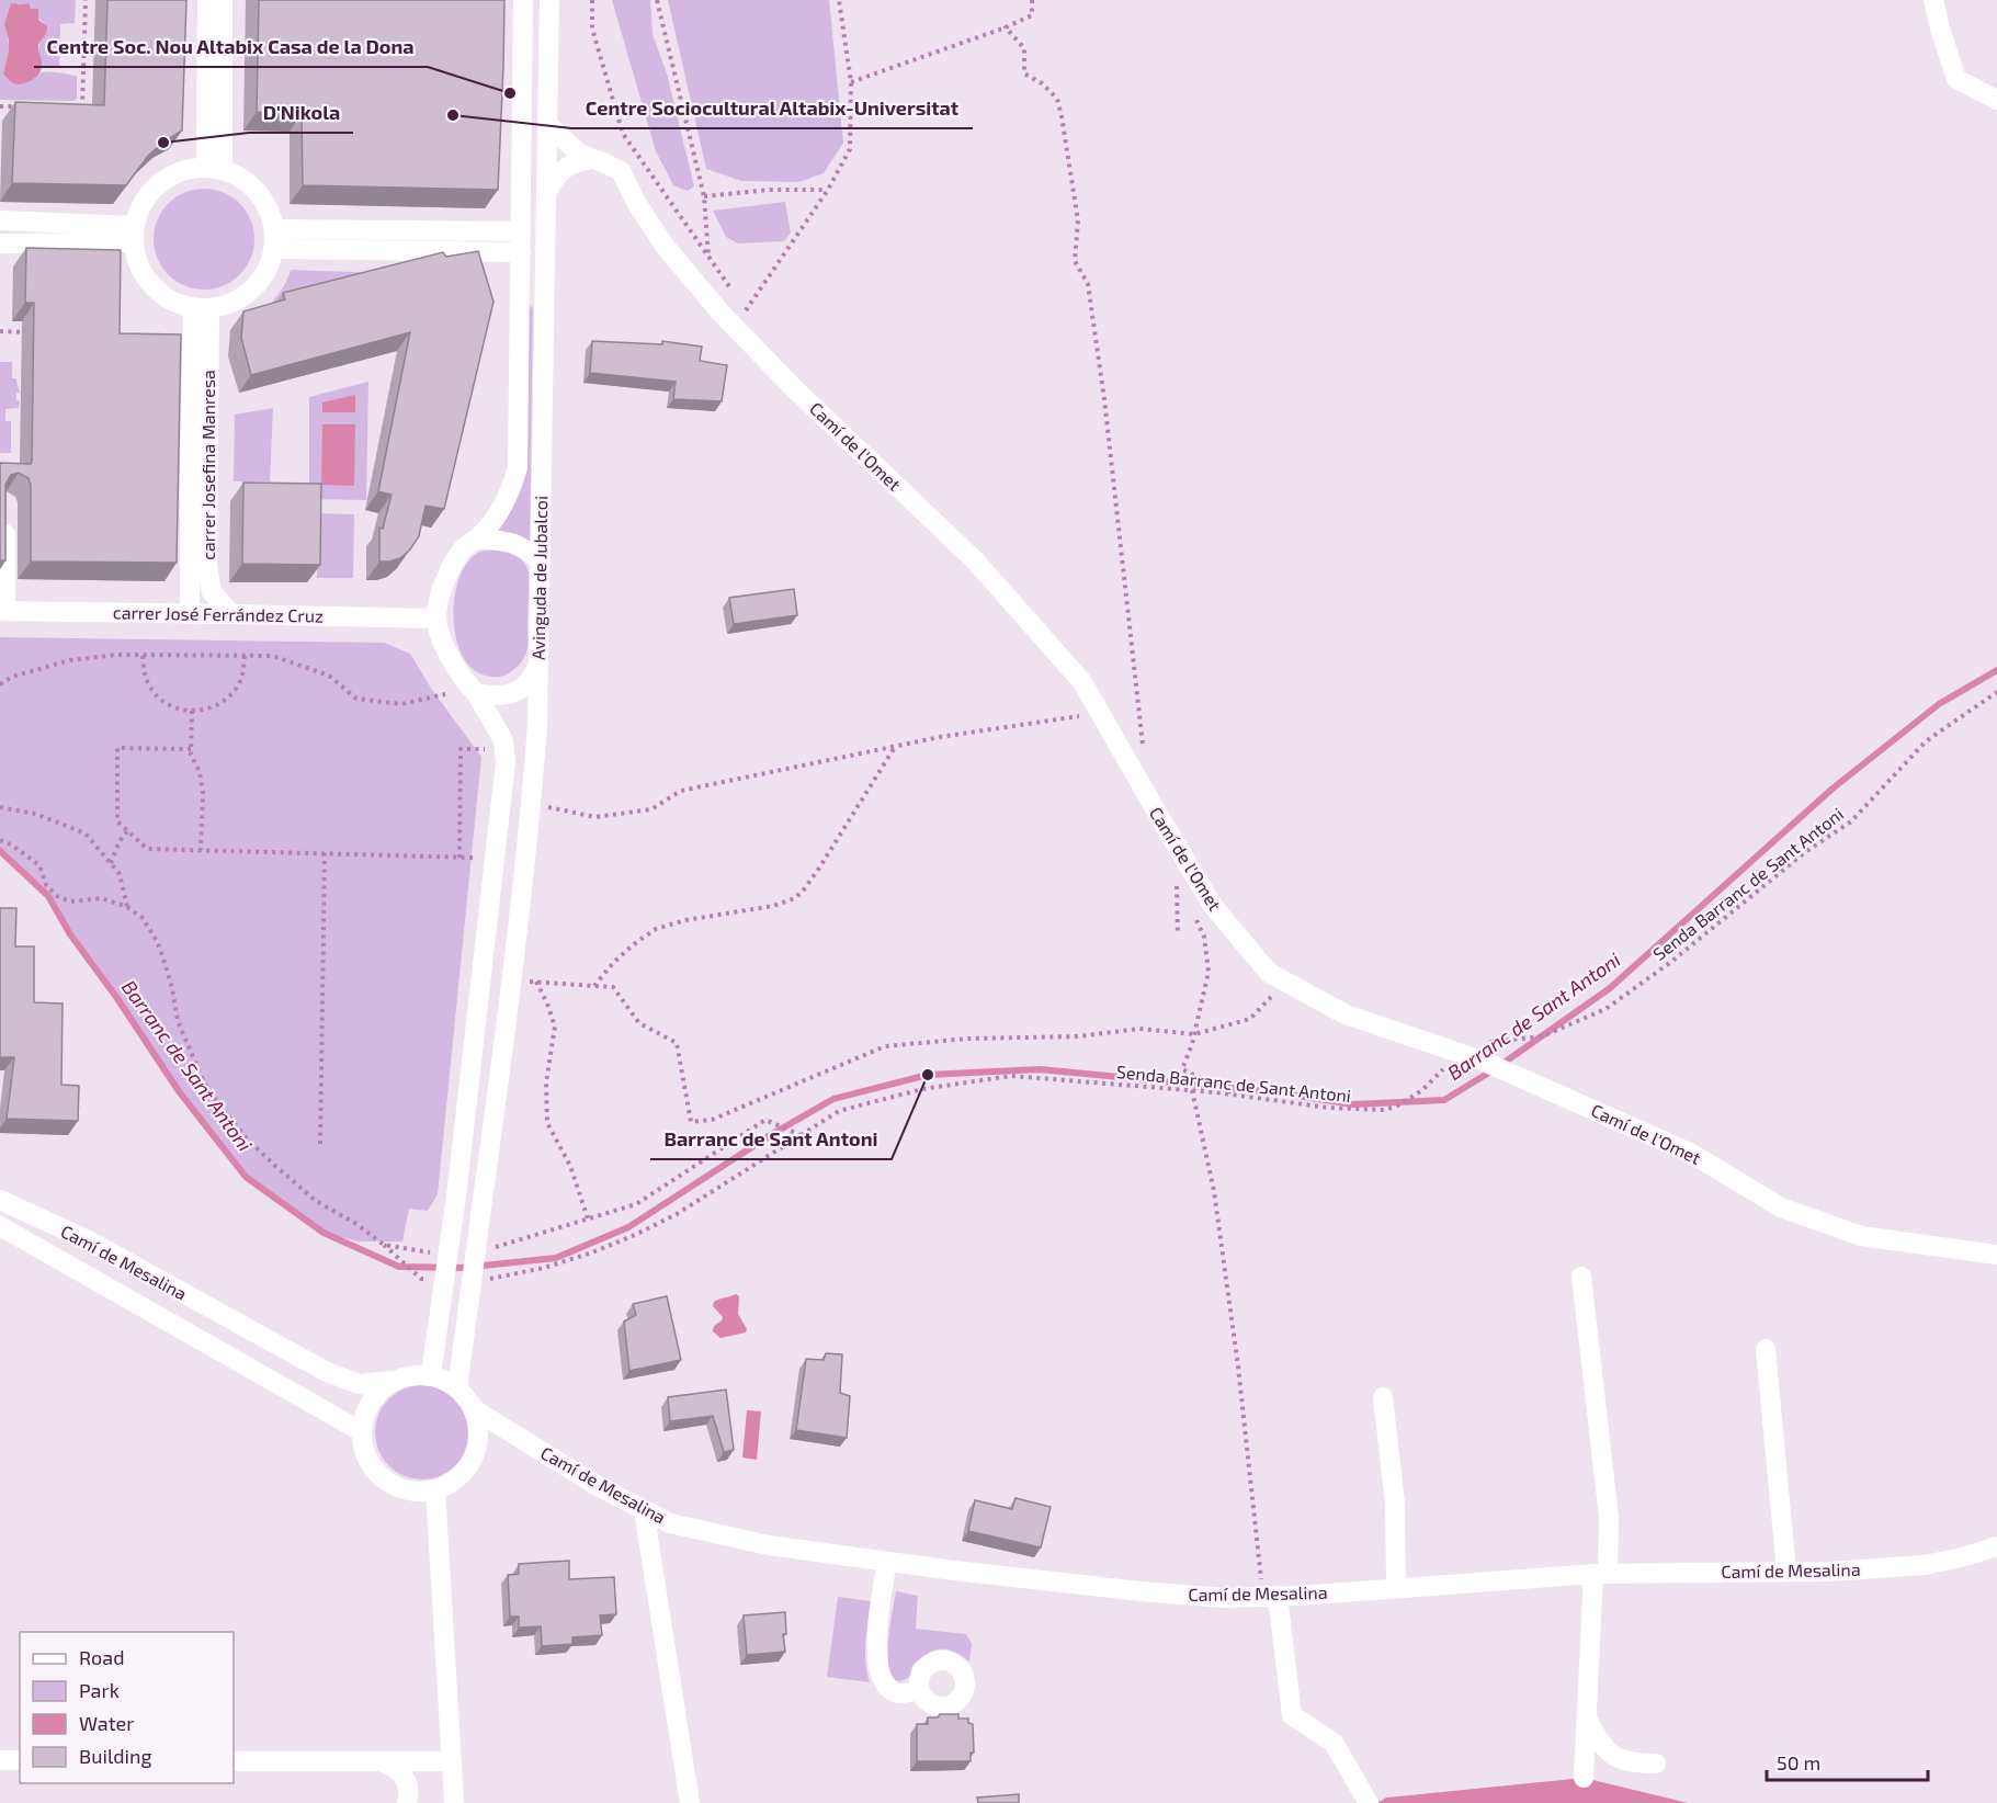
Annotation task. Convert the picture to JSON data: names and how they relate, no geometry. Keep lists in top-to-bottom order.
{
  "streets": {
    "street": [
      "Camí de l'Omet",
      "carrer Josefina Manresa",
      "Avinguda de Jubalcoi",
      "carrer José Ferrández Cruz",
      "Camí de Mesalina"
    ],
    "path": ["Senda Barranc de Sant Antoni"]
  },
  "crossings": [
    ["Camí de l'Omet", "Avinguda de Jubalcoi"],
    ["Camí de l'Omet", "Senda Barranc de Sant Antoni"],
    ["carrer Josefina Manresa", "carrer José Ferrández Cruz"],
    ["Avinguda de Jubalcoi", "carrer José Ferrández Cruz"]
  ],
  "water": ["Barranc de Sant Antoni"],
  "places": [
    "Centre Soc. Nou Altabix Casa de la Dona",
    "Centre Sociocultural Altabix-Universitat",
    "D'Nikola",
    "Barranc de Sant Antoni"
  ],
  "legend": [
    "Road",
    "Park",
    "Water",
    "Building"
  ],
  "scale_bar": "50 m"
}
